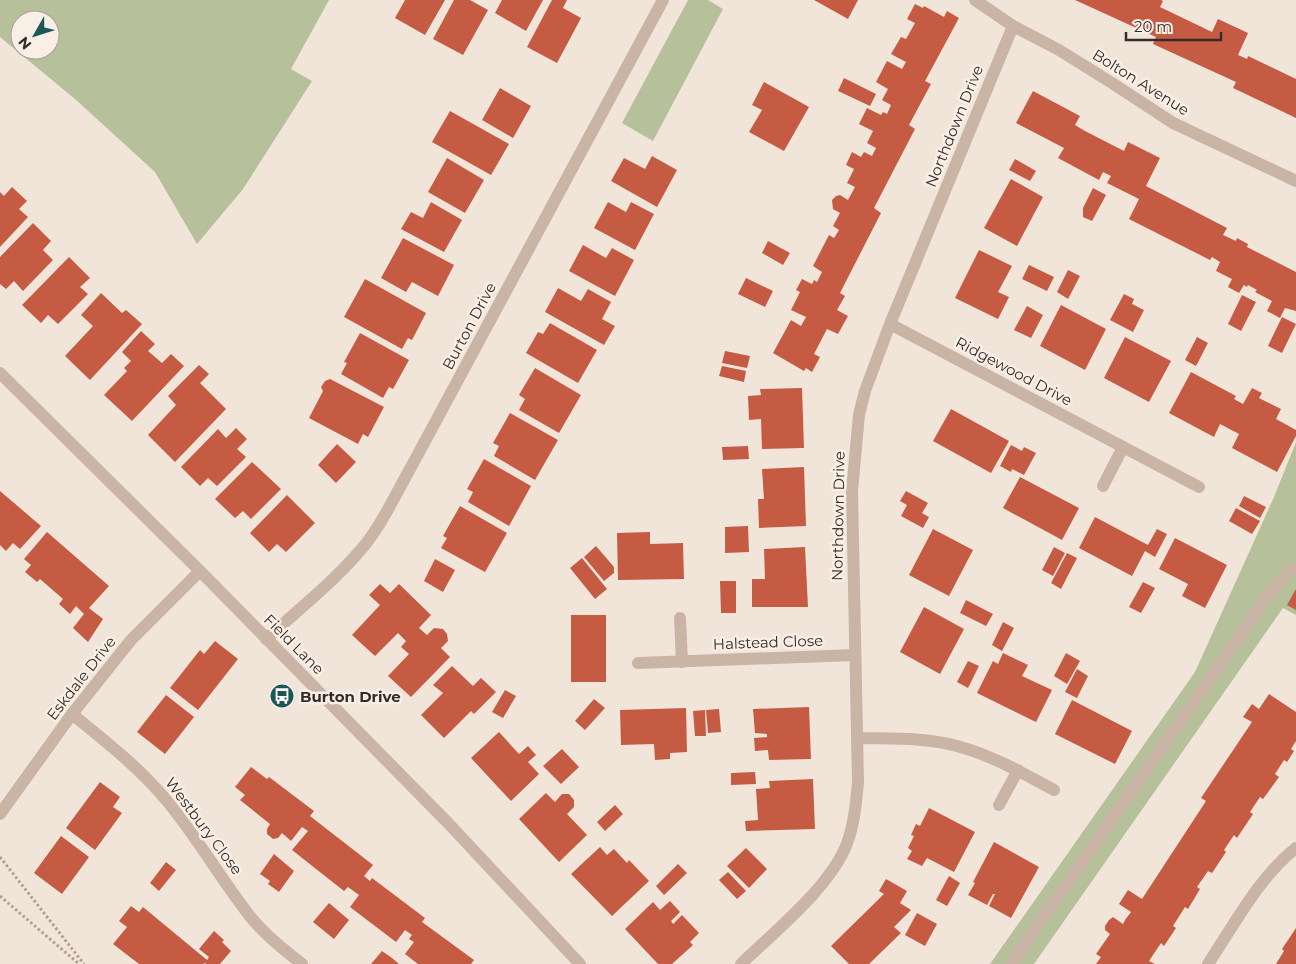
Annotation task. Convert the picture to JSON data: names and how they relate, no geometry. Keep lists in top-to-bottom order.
{
  "streets": {
    "street": [
      "Bolton Avenue",
      "Northdown Drive",
      "Burton Drive",
      "Ridgewood Drive",
      "Halstead Close",
      "Field Lane",
      "Eskdale Drive",
      "Westbury Close"
    ]
  },
  "crossings": [
    ["Bolton Avenue", "Northdown Drive"],
    ["Northdown Drive", "Ridgewood Drive"],
    ["Northdown Drive", "Halstead Close"],
    ["Burton Drive", "Field Lane"],
    ["Field Lane", "Eskdale Drive"],
    ["Eskdale Drive", "Westbury Close"]
  ],
  "places": {
    "bus stop": ["Burton Drive"]
  },
  "scale_bar": "20 m",
  "north": "bottom left"
}
